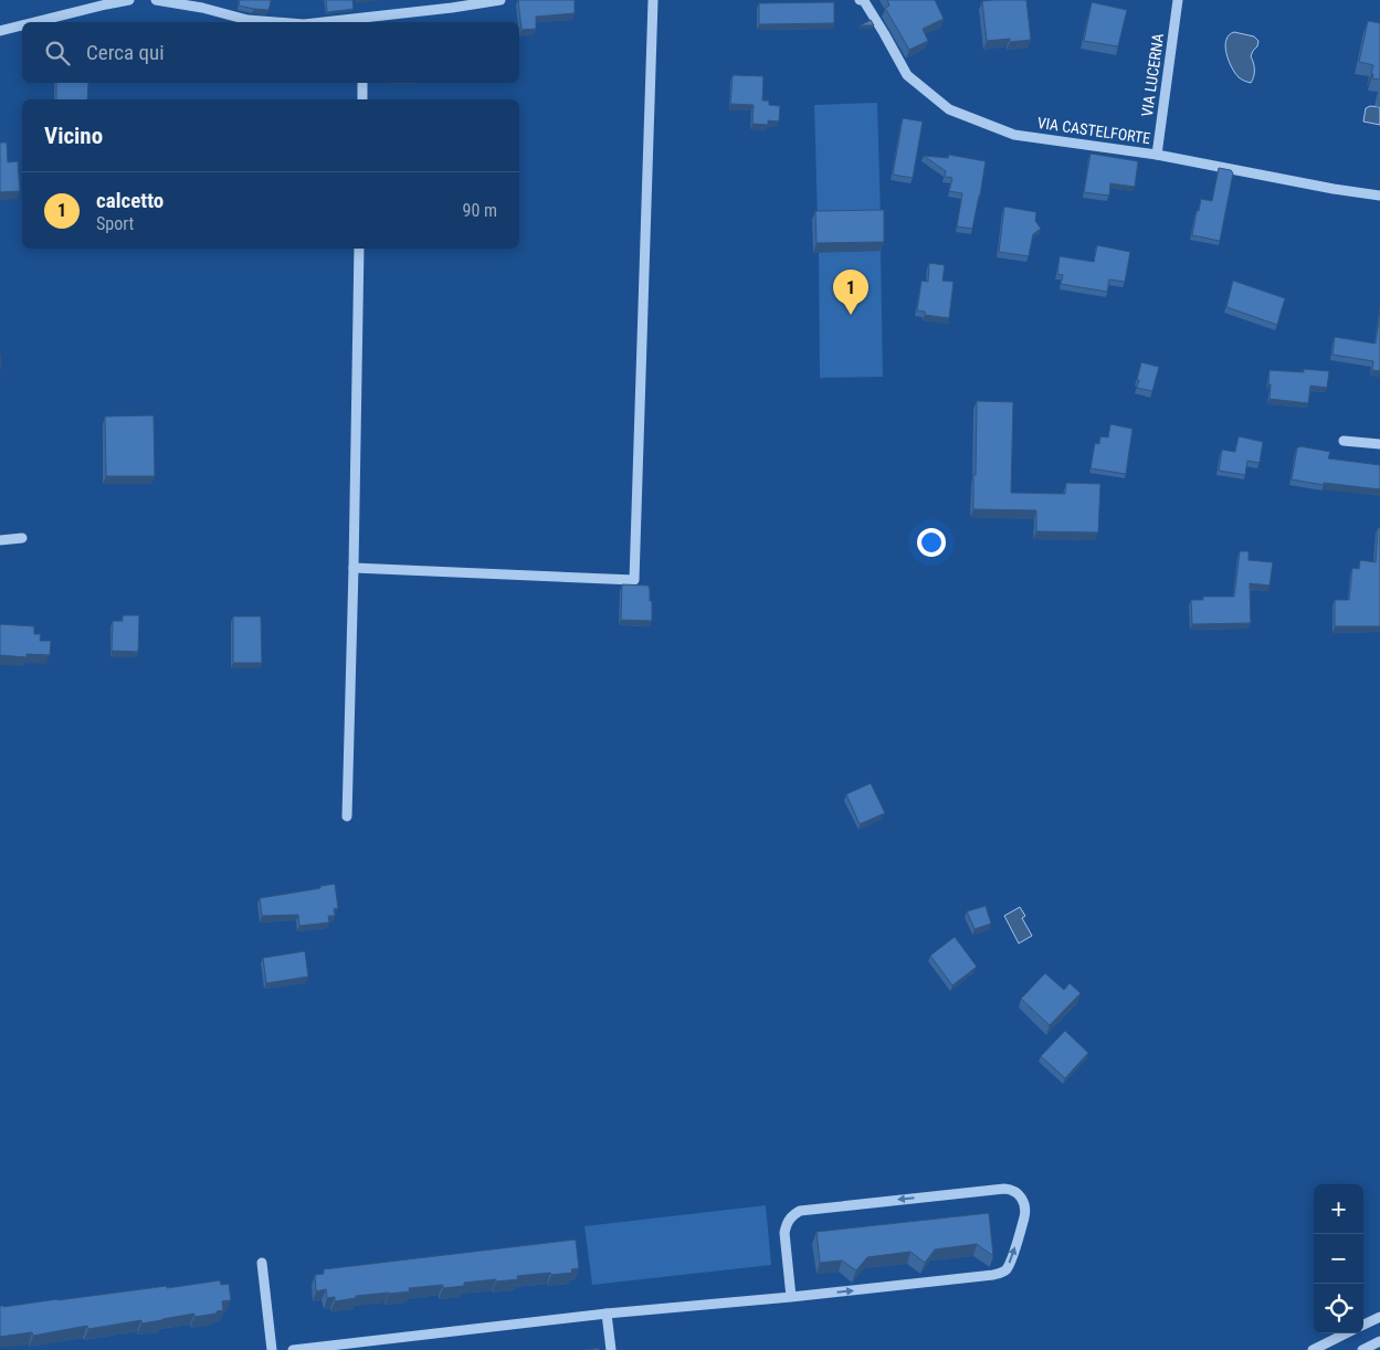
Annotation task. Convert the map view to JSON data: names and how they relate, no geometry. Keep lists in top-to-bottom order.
{
  "streets": {
    "street": ["VIA LUCERNA", "VIA CASTELFORTE"]
  },
  "crossings": [
    ["VIA LUCERNA", "VIA CASTELFORTE"]
  ],
  "page": {
    "search": "Cerca qui",
    "heading": "Vicino",
    "list": [
      {
        "mark": "1",
        "name": "calcetto",
        "note": "Sport",
        "value": "90 m"
      }
    ],
    "pins": "1",
    "map_buttons": ["+", "−"]
  }
}
